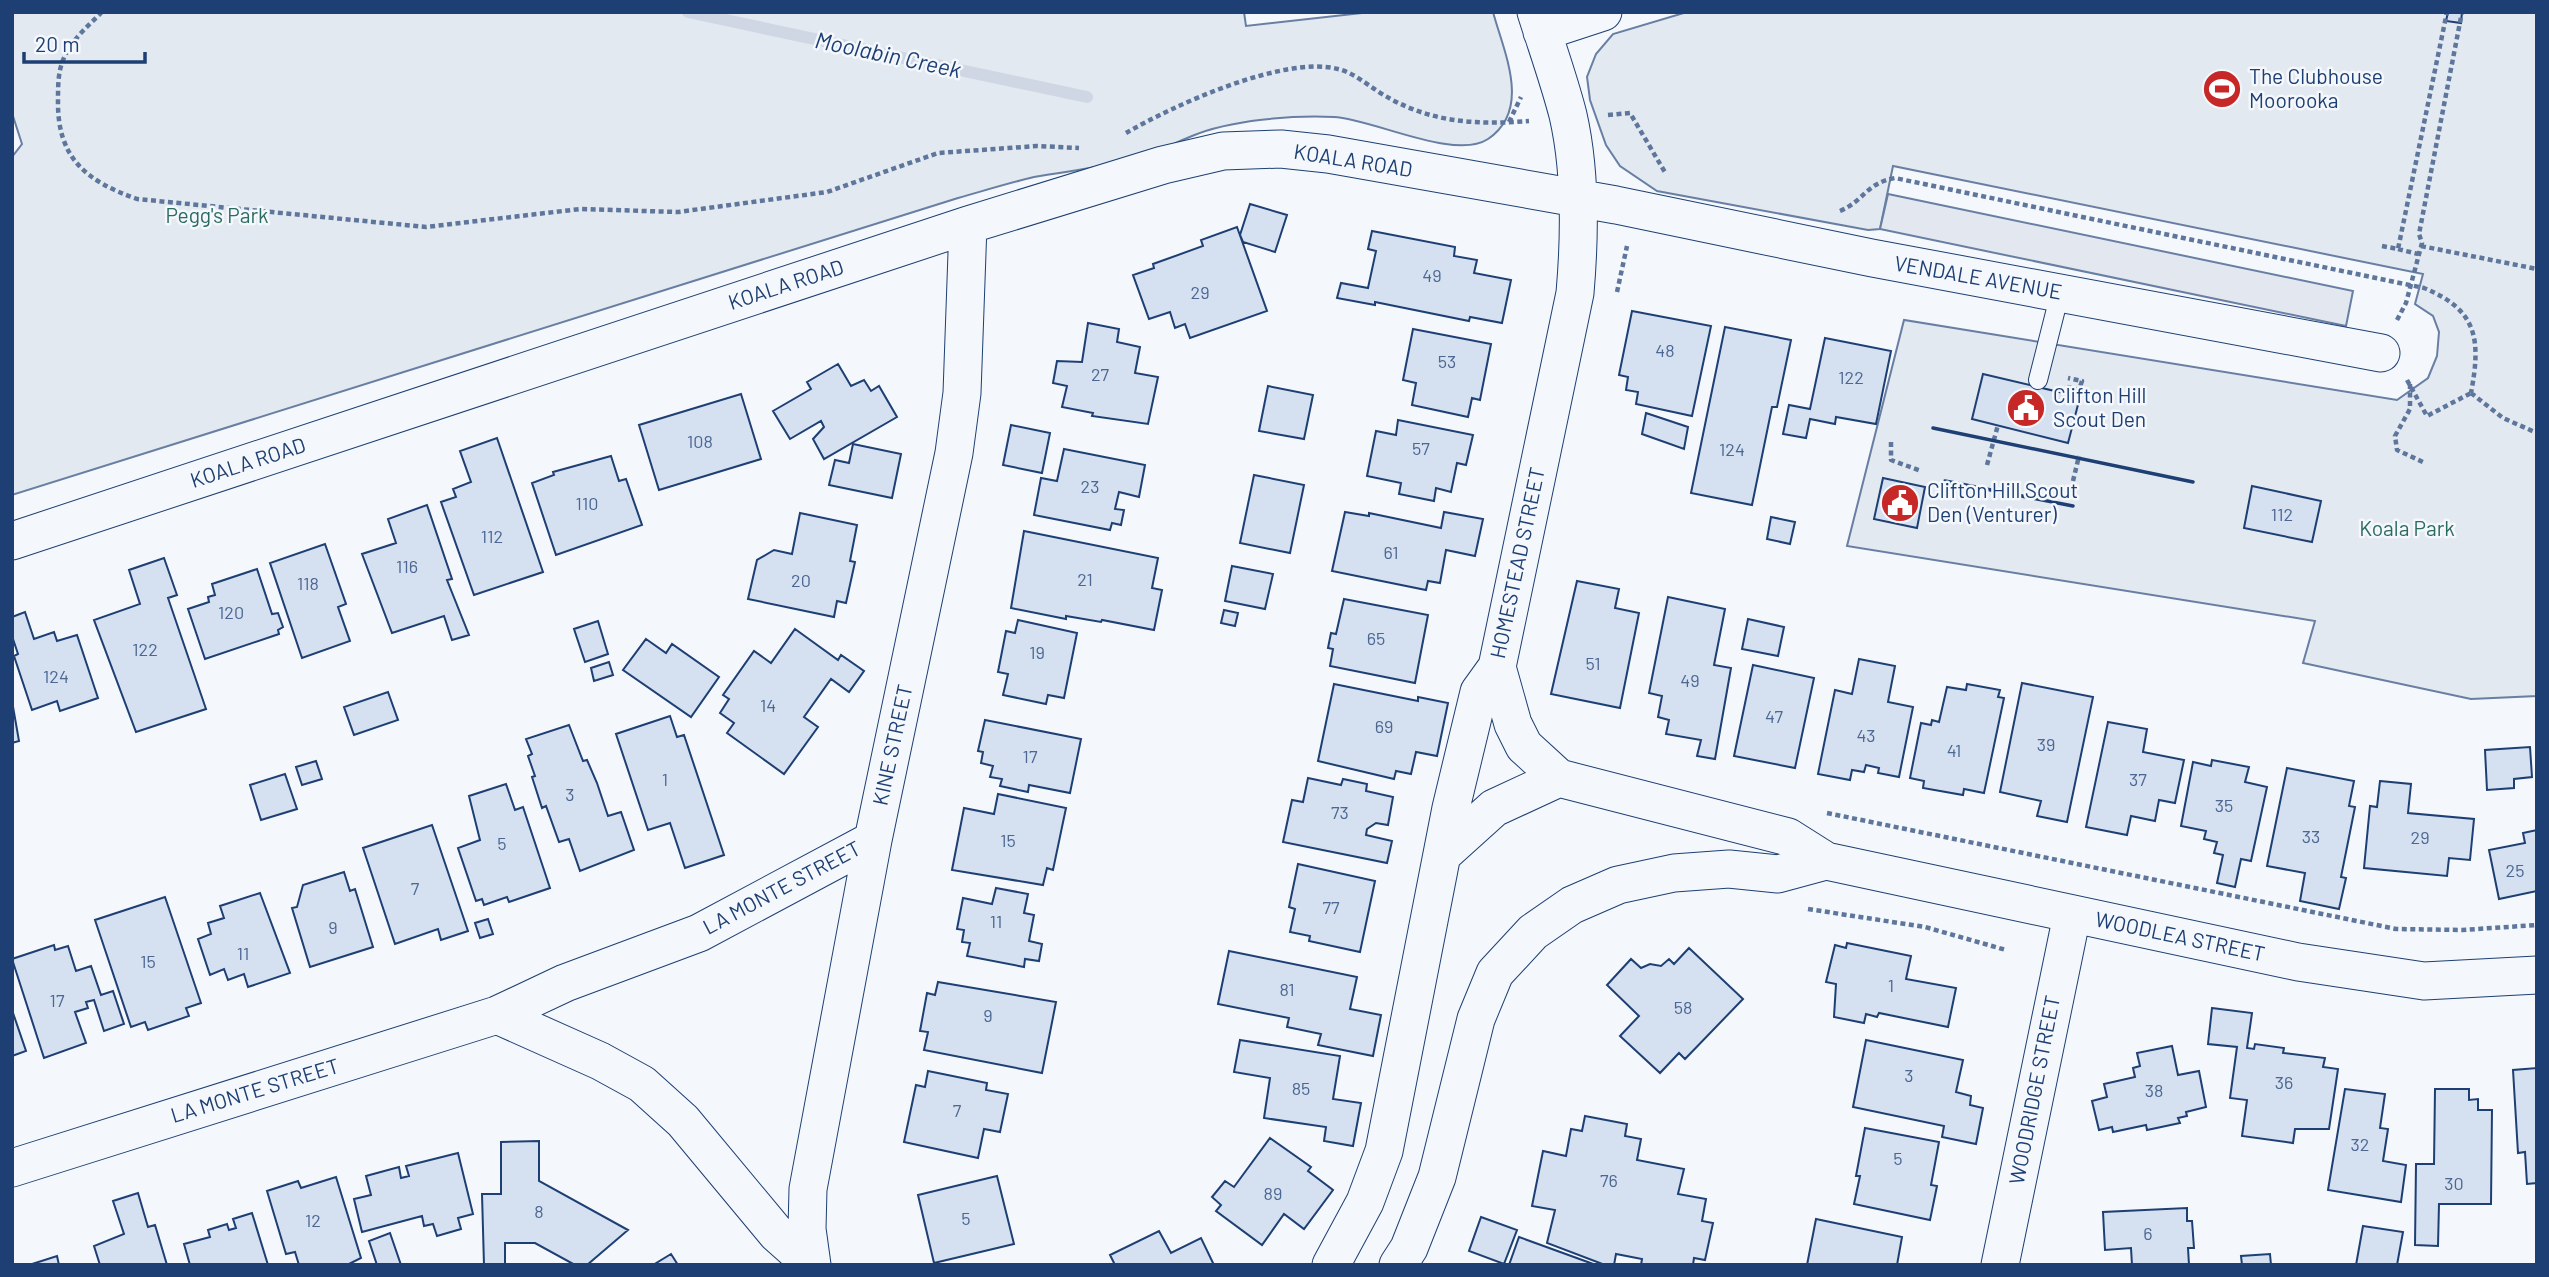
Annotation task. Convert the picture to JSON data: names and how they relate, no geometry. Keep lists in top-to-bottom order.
{
  "streets": {
    "street": [
      "KOALA ROAD",
      "VENDALE AVENUE",
      "HOMESTEAD STREET",
      "KINE STREET",
      "LA MONTE STREET",
      "WOODLEA STREET",
      "WOODRIDGE STREET"
    ]
  },
  "crossings": [
    ["KOALA ROAD", "VENDALE AVENUE"],
    ["KOALA ROAD", "HOMESTEAD STREET"],
    ["KOALA ROAD", "KINE STREET"],
    ["VENDALE AVENUE", "HOMESTEAD STREET"],
    ["HOMESTEAD STREET", "WOODLEA STREET"],
    ["KINE STREET", "LA MONTE STREET"],
    ["WOODLEA STREET", "WOODRIDGE STREET"]
  ],
  "water": ["Moolabin Creek"],
  "parks": ["Pegg's Park", "Koala Park"],
  "places": {
    "sports": ["The Clubhouse Moorooka"],
    "public building": ["Clifton Hill Scout Den", "Clifton Hill Scout Den (Venturer)"]
  },
  "house_numbers": [
    "49",
    "29",
    "48",
    "53",
    "27",
    "122",
    "108",
    "57",
    "124",
    "23",
    "110",
    "112",
    "112",
    "61",
    "116",
    "21",
    "20",
    "118",
    "120",
    "65",
    "122",
    "19",
    "51",
    "124",
    "49",
    "14",
    "47",
    "69",
    "43",
    "39",
    "41",
    "17",
    "1",
    "37",
    "3",
    "35",
    "73",
    "33",
    "29",
    "15",
    "5",
    "25",
    "7",
    "77",
    "11",
    "9",
    "11",
    "15",
    "1",
    "81",
    "17",
    "58",
    "9",
    "3",
    "36",
    "85",
    "38",
    "7",
    "32",
    "5",
    "76",
    "30",
    "89",
    "8",
    "5",
    "12",
    "6"
  ],
  "scale_bar": "20 m"
}
